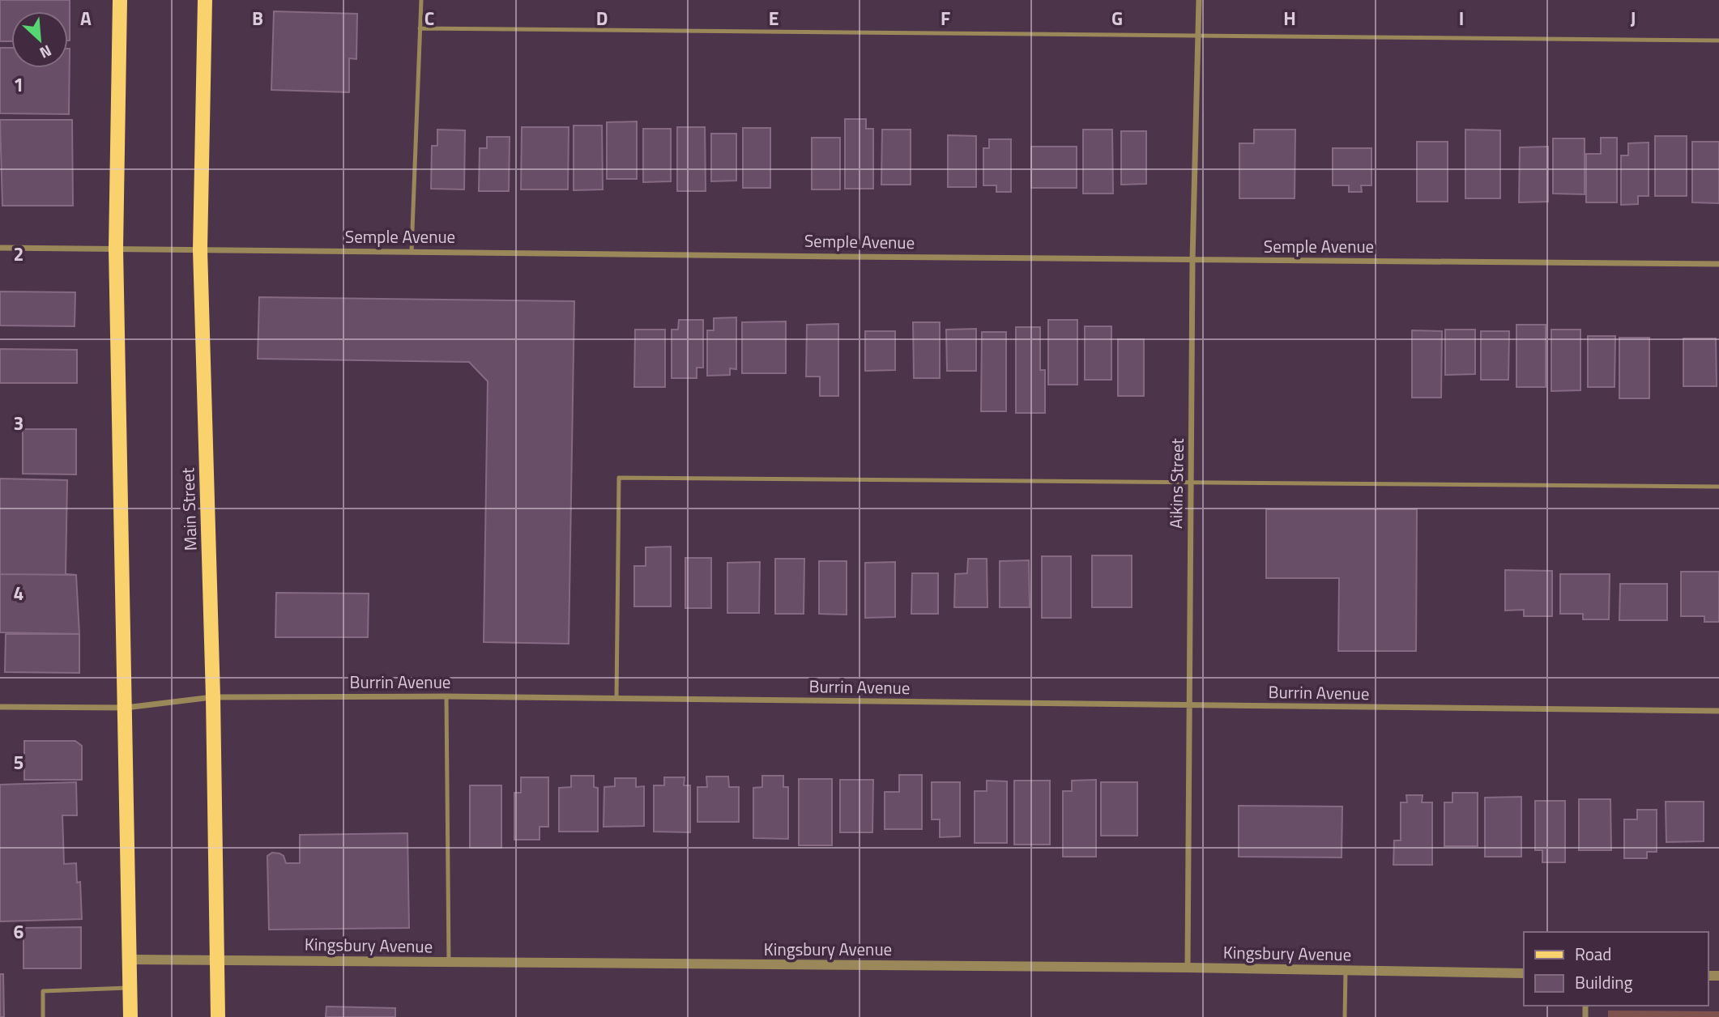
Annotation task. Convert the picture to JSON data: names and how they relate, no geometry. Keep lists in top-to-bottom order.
{
  "streets": {
    "main road": ["Main Street"],
    "street": [
      "Semple Avenue",
      "Aikins Street",
      "Burrin Avenue",
      "Kingsbury Avenue"
    ]
  },
  "crossings": [
    ["Semple Avenue", "Aikins Street"],
    ["Semple Avenue", "Main Street"],
    ["Aikins Street", "Burrin Avenue"],
    ["Aikins Street", "Kingsbury Avenue"],
    ["Main Street", "Burrin Avenue"],
    ["Main Street", "Kingsbury Avenue"]
  ],
  "legend": ["Road", "Building"],
  "north": "bottom right",
  "grid": {
    "columns": [
      "A",
      "B",
      "C",
      "D",
      "E",
      "F",
      "G",
      "H",
      "I",
      "J"
    ],
    "rows": [
      "1",
      "2",
      "3",
      "4",
      "5",
      "6"
    ]
  }
}
